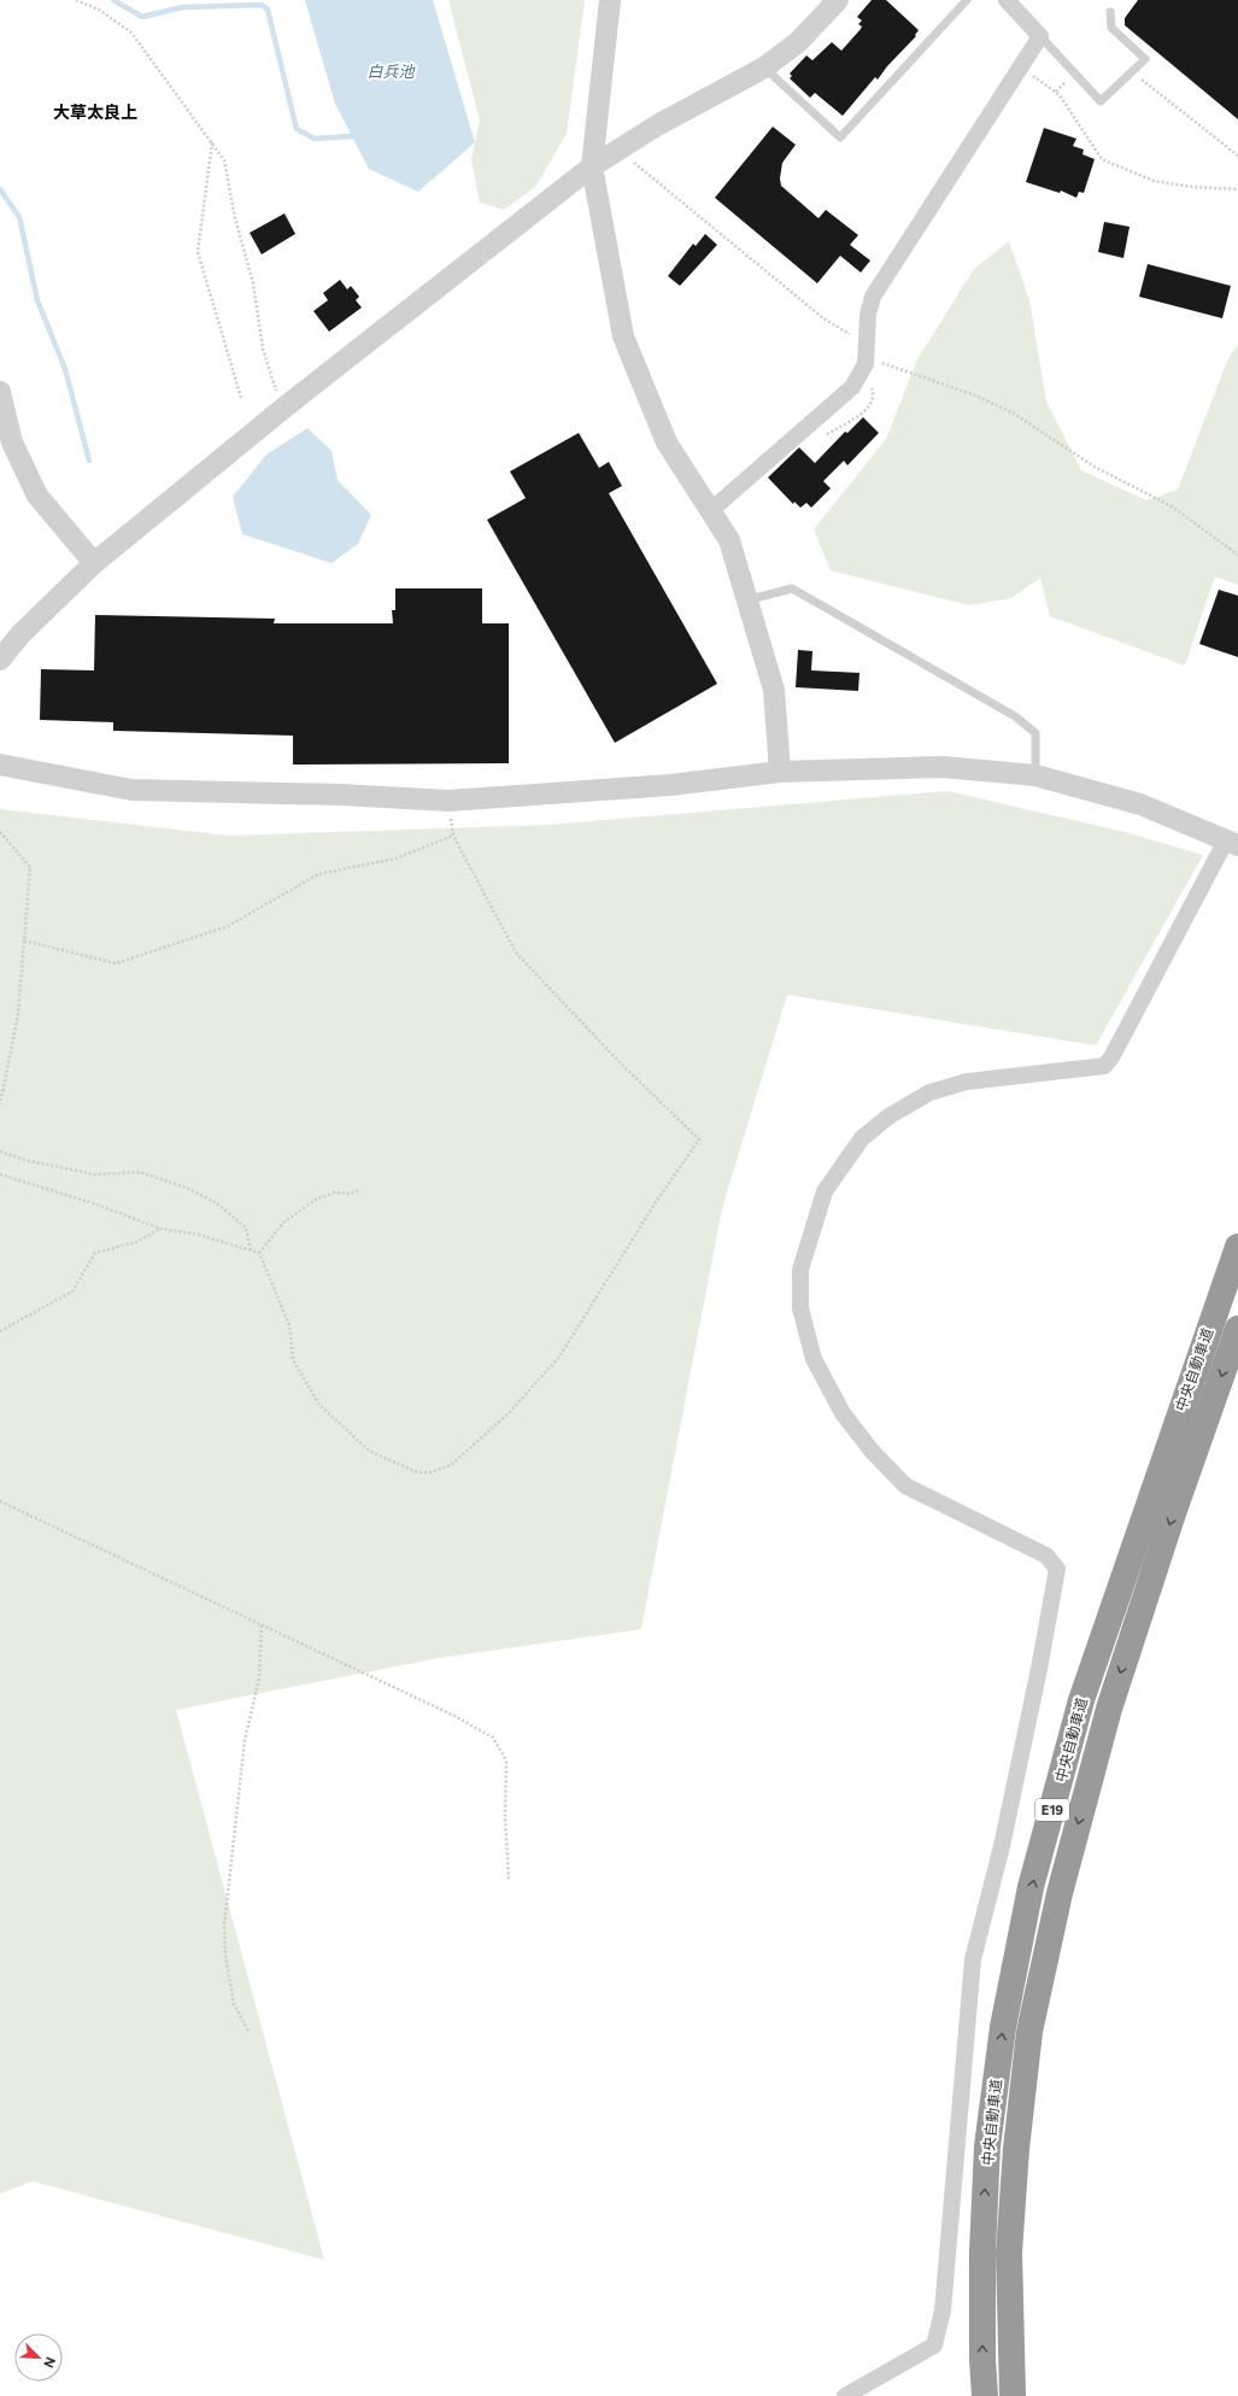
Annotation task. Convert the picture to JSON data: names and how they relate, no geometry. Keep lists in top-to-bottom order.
{
  "streets": {
    "highway": ["中央自動車道", "E19"]
  },
  "districts": ["大草太良上"],
  "water": ["白兵池"],
  "north": "bottom right"
}
